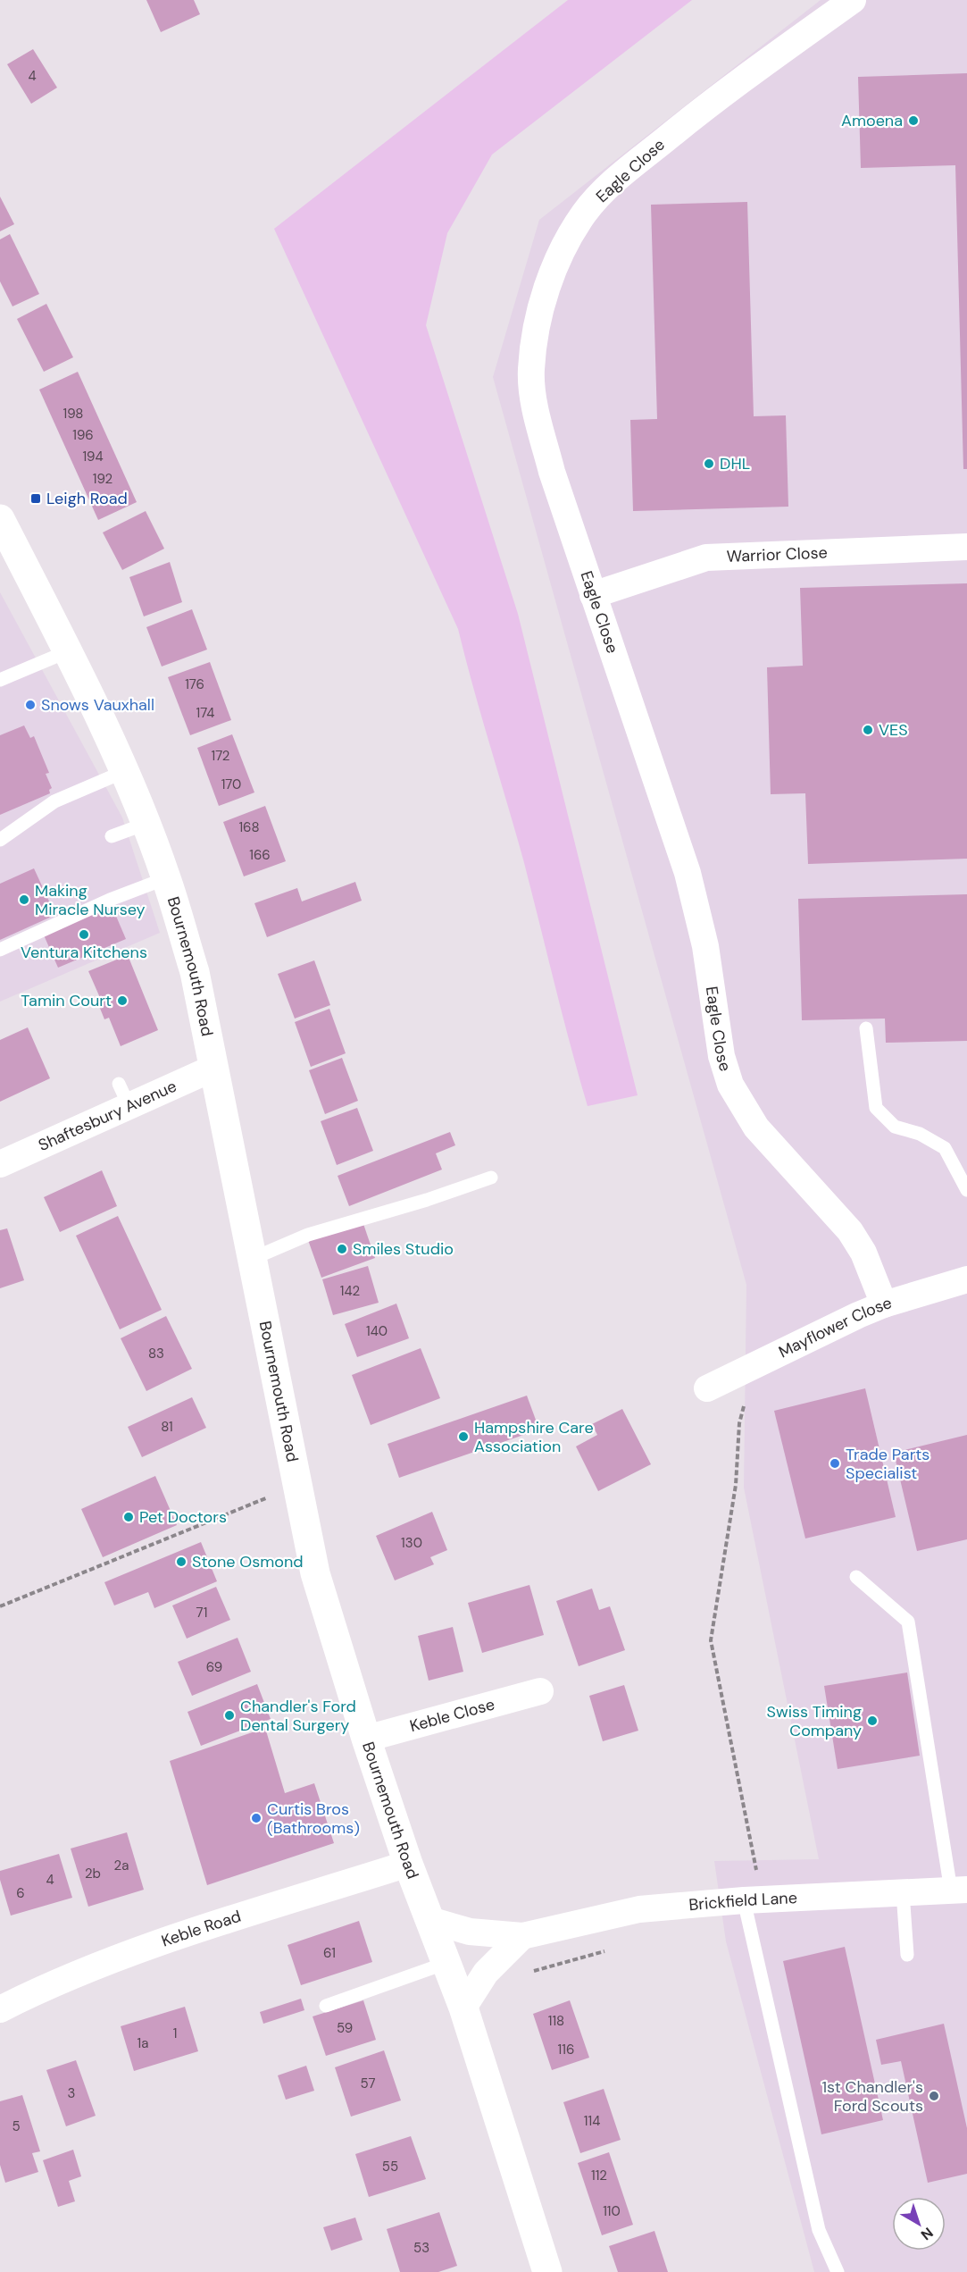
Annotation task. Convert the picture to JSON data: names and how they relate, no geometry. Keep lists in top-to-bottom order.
{
  "streets": {
    "main road": ["Bournemouth Road"],
    "street": [
      "Eagle Close",
      "Warrior Close",
      "Shaftesbury Avenue",
      "Mayflower Close",
      "Keble Close",
      "Brickfield Lane",
      "Keble Road"
    ]
  },
  "crossings": [
    ["Eagle Close", "Warrior Close"],
    ["Eagle Close", "Mayflower Close"],
    ["Bournemouth Road", "Shaftesbury Avenue"],
    ["Bournemouth Road", "Keble Close"],
    ["Bournemouth Road", "Brickfield Lane"],
    ["Bournemouth Road", "Keble Road"]
  ],
  "places": {
    "other": [
      "Amoena",
      "DHL",
      "Snows Vauxhall",
      "VES",
      "Making Miracle Nursey",
      "Ventura Kitchens",
      "Tamin Court",
      "Smiles Studio",
      "Hampshire Care Association",
      "Trade Parts Specialist",
      "Pet Doctors",
      "Stone Osmond",
      "Chandler's Ford Dental Surgery",
      "Swiss Timing Company",
      "Curtis Bros (Bathrooms)",
      "1st Chandler's Ford Scouts"
    ],
    "transit": ["Leigh Road"]
  },
  "house_numbers": [
    "4",
    "198",
    "196",
    "194",
    "192",
    "176",
    "174",
    "172",
    "170",
    "168",
    "166",
    "142",
    "140",
    "83",
    "81",
    "130",
    "71",
    "69",
    "2a",
    "2b",
    "4",
    "6",
    "61",
    "118",
    "59",
    "1",
    "1a",
    "116",
    "57",
    "3",
    "114",
    "5",
    "55",
    "112",
    "110",
    "53"
  ],
  "north": "bottom right"
}
